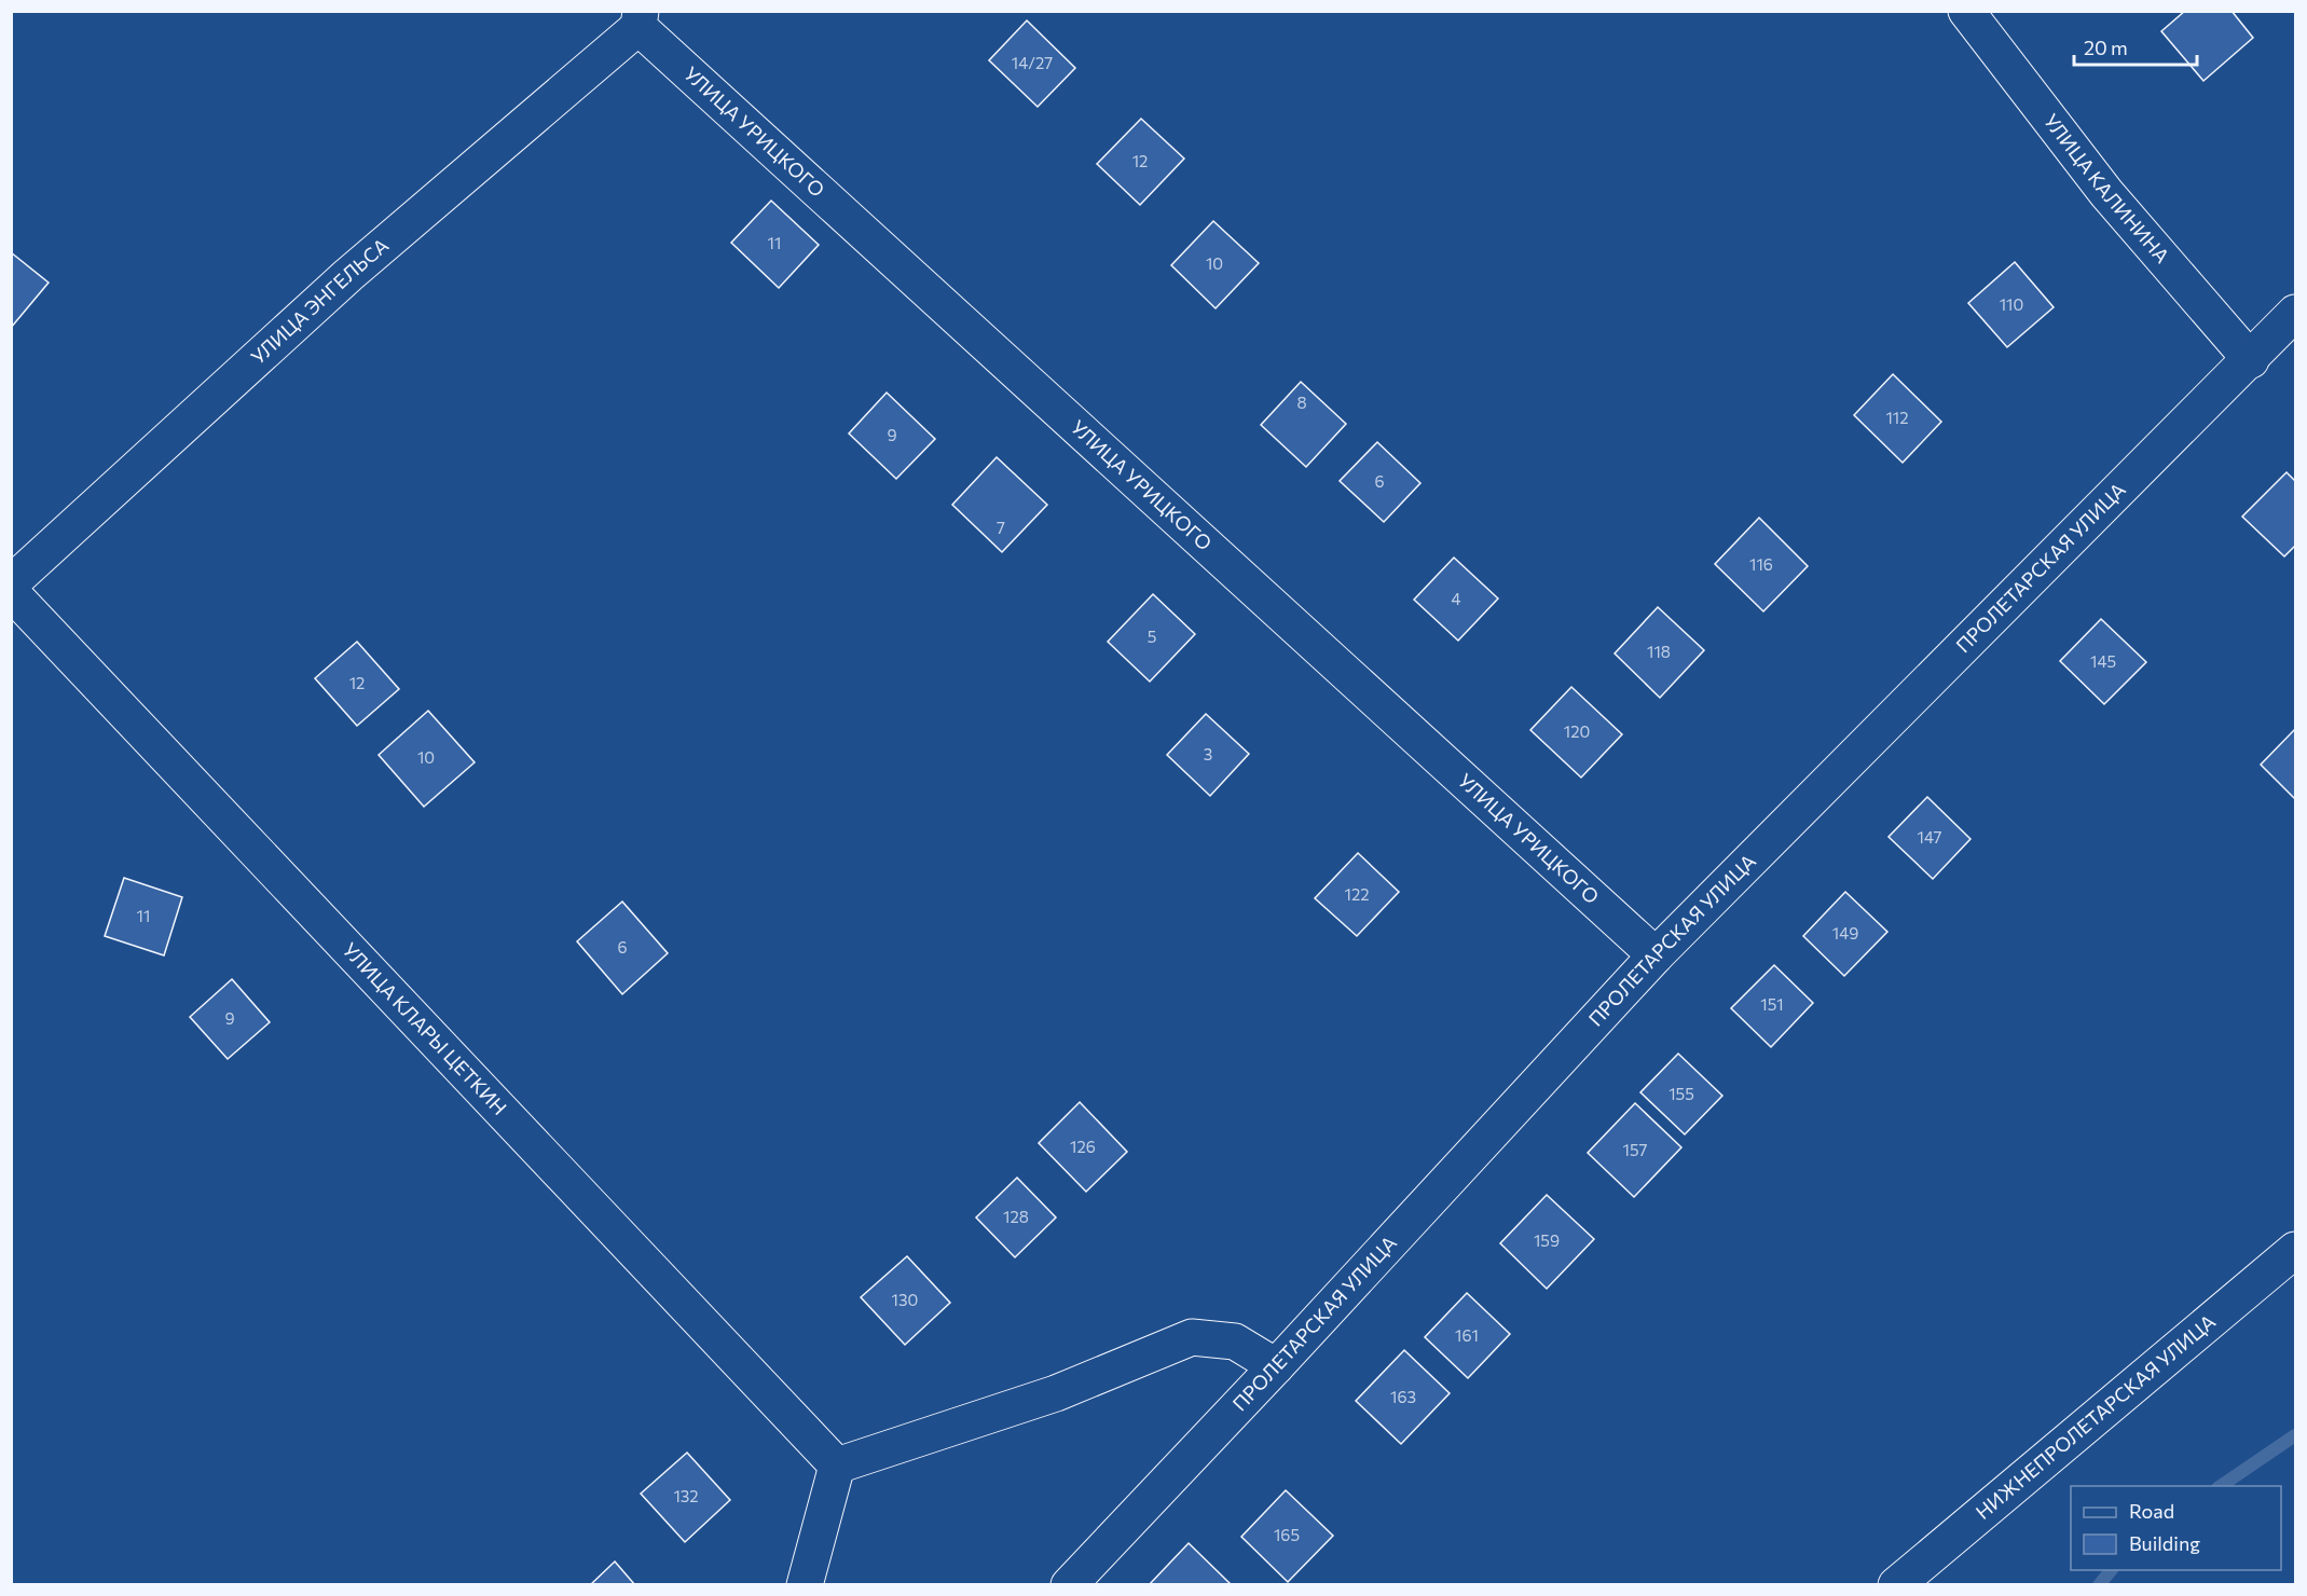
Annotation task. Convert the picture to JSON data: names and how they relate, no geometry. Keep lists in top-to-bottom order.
{
  "streets": {
    "street": [
      "УЛИЦА УРИЦКОГО",
      "УЛИЦА КАЛИНИНА",
      "УЛИЦА ЭНГЕЛЬСА",
      "ПРОЛЕТАРСКАЯ УЛИЦА",
      "УЛИЦА КЛАРЫ ЦЕТКИН",
      "НИЖНЕПРОЛЕТАРСКАЯ УЛИЦА"
    ]
  },
  "crossings": [
    ["УЛИЦА УРИЦКОГО", "УЛИЦА ЭНГЕЛЬСА"],
    ["УЛИЦА УРИЦКОГО", "ПРОЛЕТАРСКАЯ УЛИЦА"],
    ["УЛИЦА КАЛИНИНА", "ПРОЛЕТАРСКАЯ УЛИЦА"]
  ],
  "house_numbers": [
    "14/27",
    "12",
    "11",
    "10",
    "110",
    "8",
    "112",
    "9",
    "6",
    "7",
    "116",
    "4",
    "5",
    "118",
    "145",
    "12",
    "120",
    "3",
    "10",
    "147",
    "122",
    "11",
    "149",
    "6",
    "151",
    "9",
    "155",
    "126",
    "157",
    "128",
    "159",
    "130",
    "161",
    "163",
    "132",
    "165"
  ],
  "legend": ["Road", "Building"],
  "scale_bar": "20 m"
}
